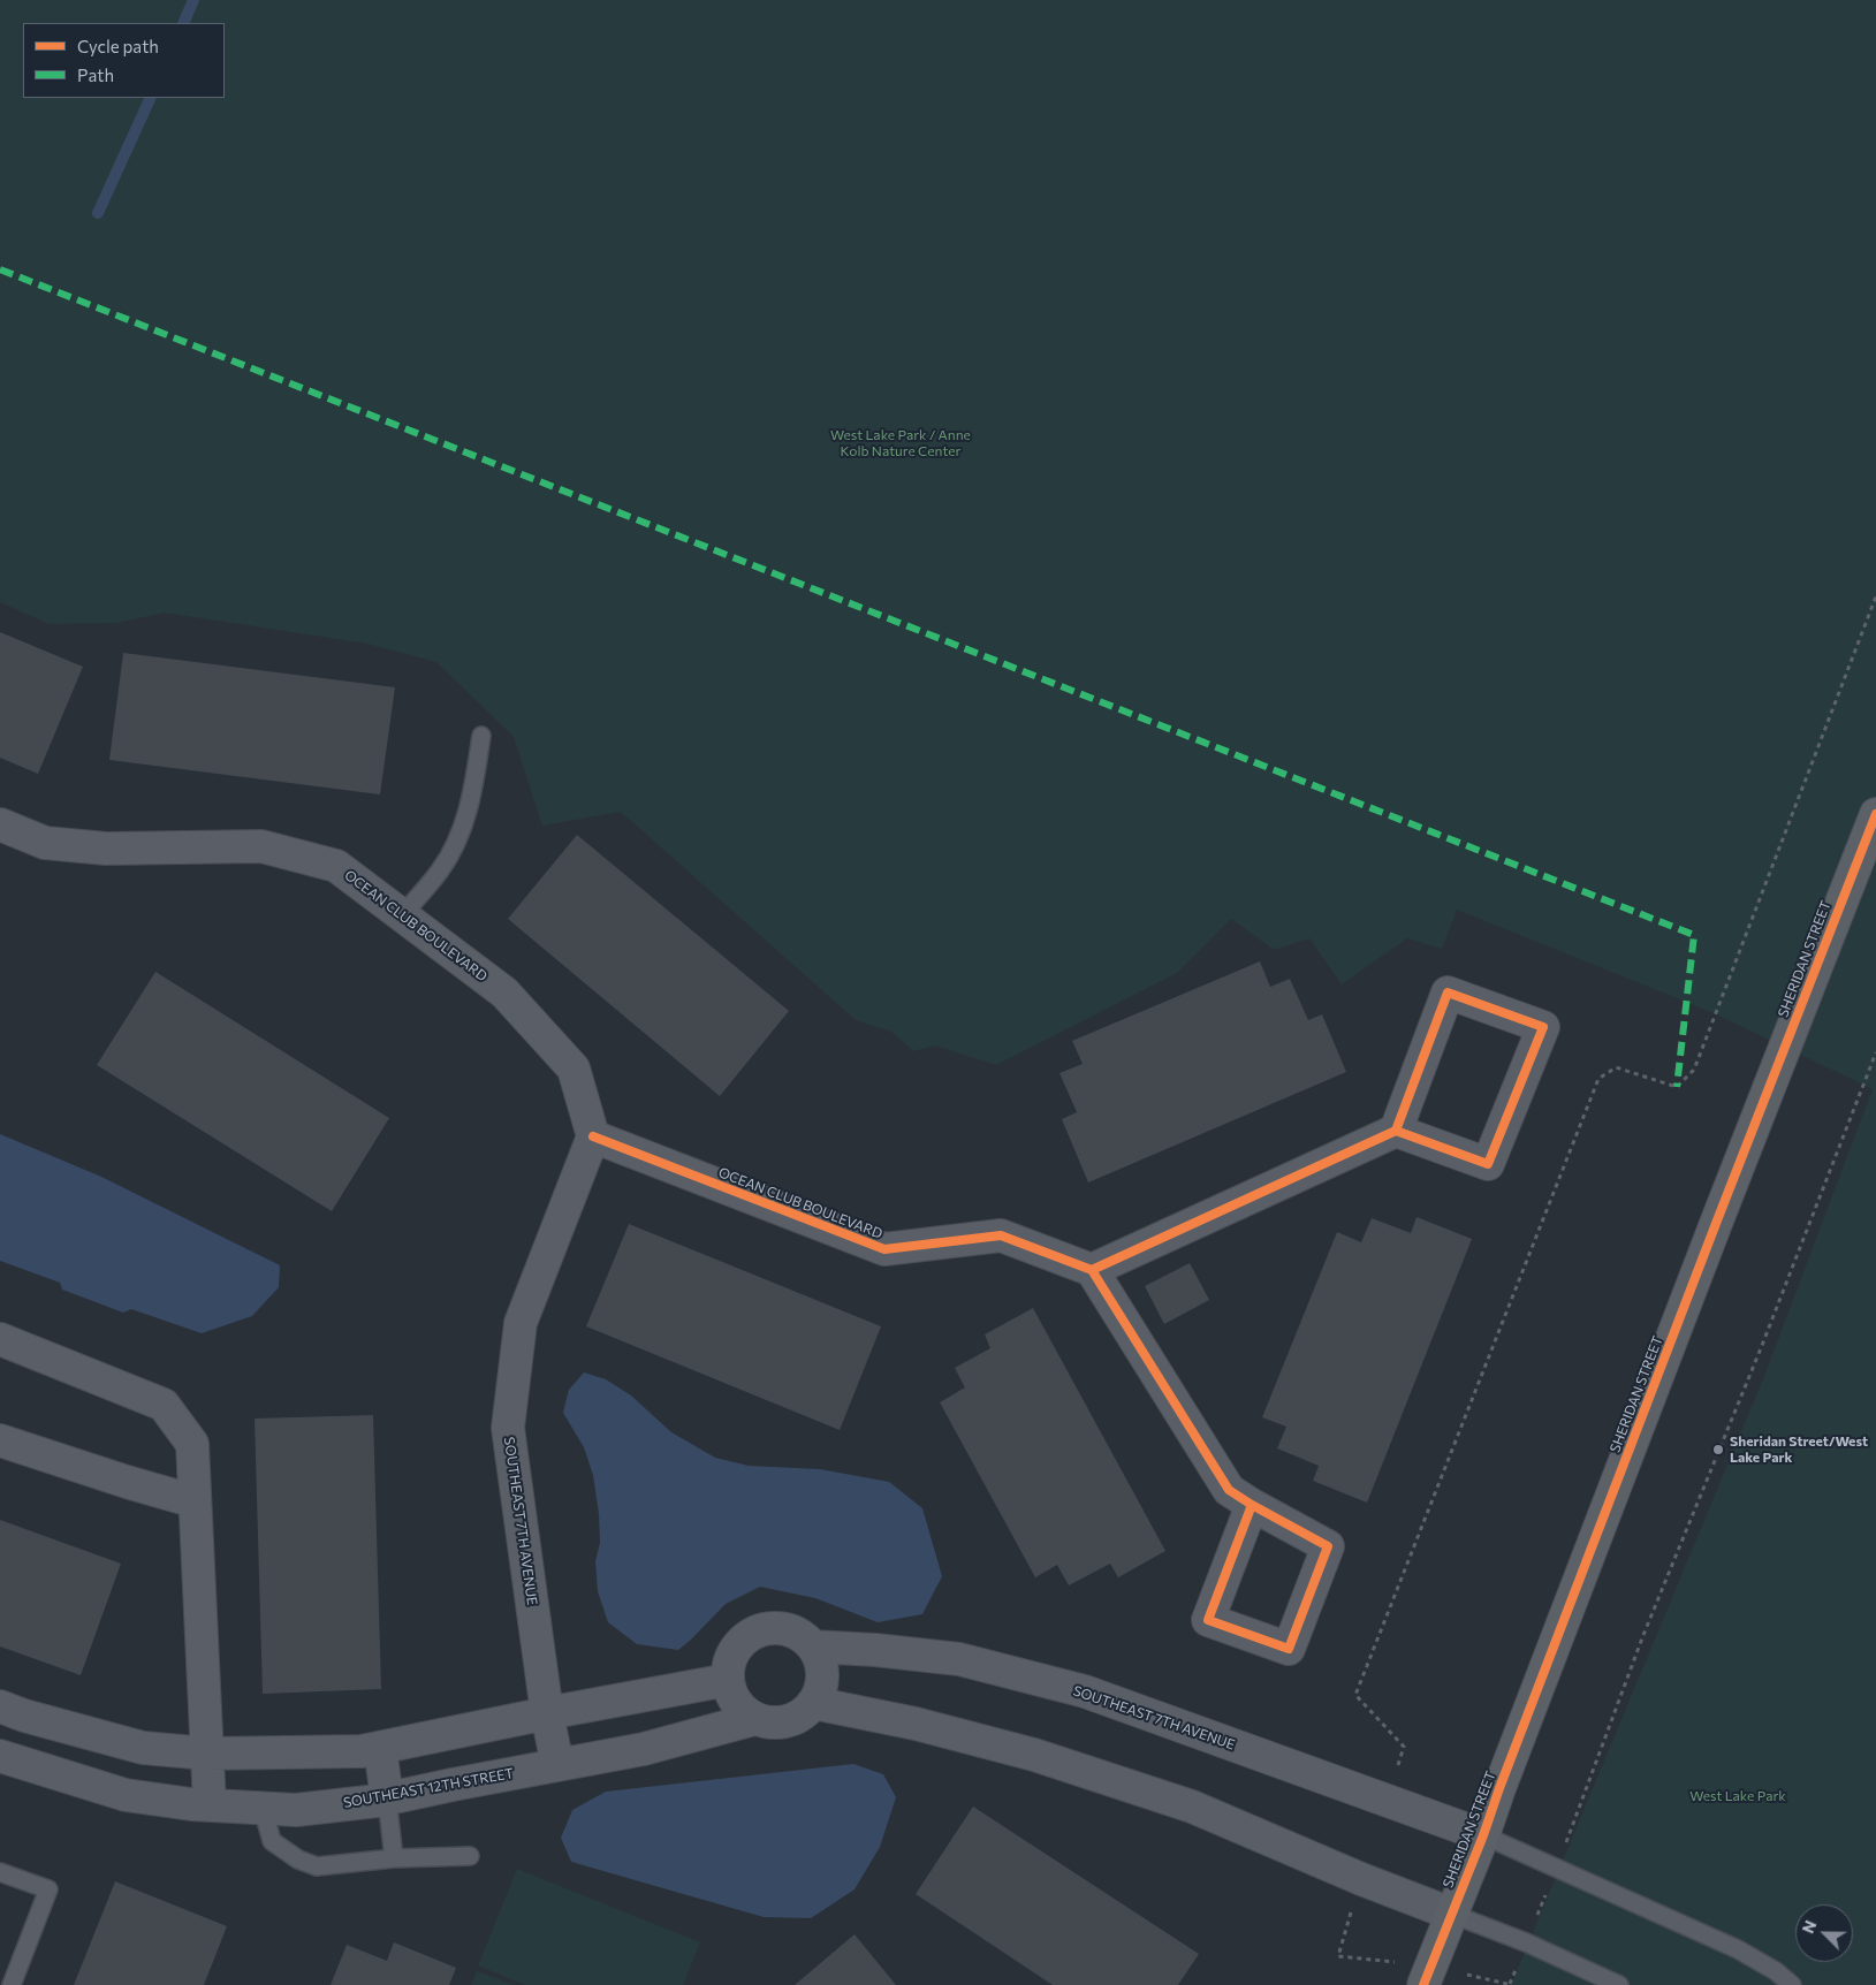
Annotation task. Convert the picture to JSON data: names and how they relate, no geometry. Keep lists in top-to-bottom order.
{
  "streets": {
    "main road": ["SHERIDAN STREET"],
    "street": ["OCEAN CLUB BOULEVARD", "SOUTHEAST 7TH AVENUE", "SOUTHEAST 12TH STREET"]
  },
  "crossings": [
    ["OCEAN CLUB BOULEVARD", "SOUTHEAST 7TH AVENUE"],
    ["SHERIDAN STREET", "SOUTHEAST 7TH AVENUE"],
    ["SOUTHEAST 7TH AVENUE", "SOUTHEAST 12TH STREET"]
  ],
  "parks": ["West Lake Park / Anne Kolb Nature Center", "West Lake Park"],
  "places": ["Sheridan Street/West Lake Park"],
  "legend": ["Cycle path", "Path"],
  "north": "top left"
}
